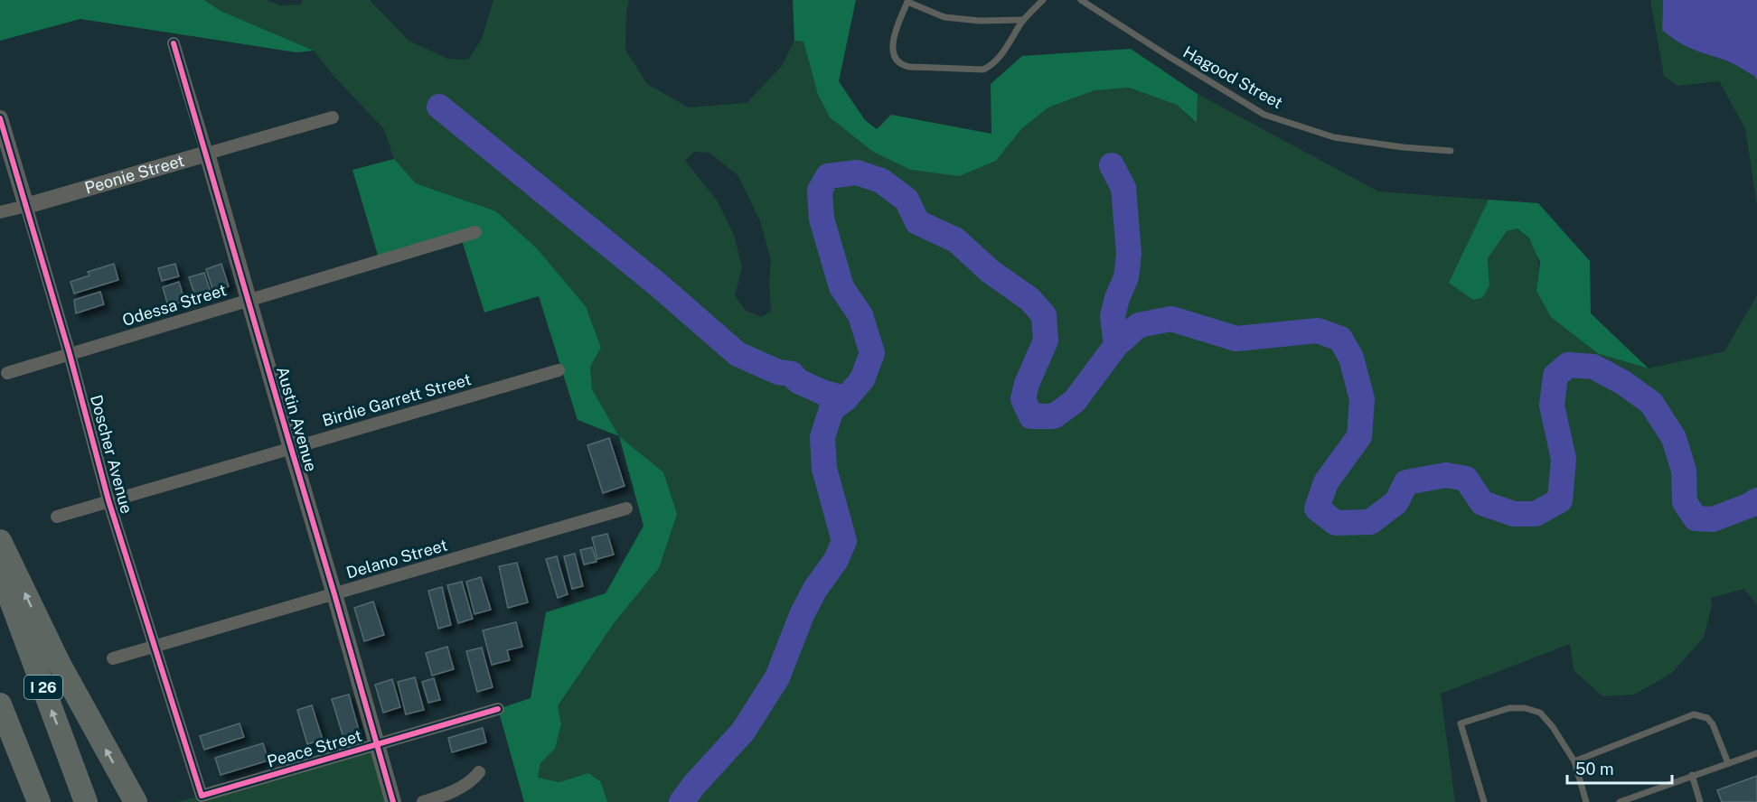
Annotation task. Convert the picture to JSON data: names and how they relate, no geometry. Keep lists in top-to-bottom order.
{
  "streets": {
    "highway": ["I 26"],
    "street": [
      "Peonie Street",
      "Odessa Street",
      "Birdie Garrett Street",
      "Austin Avenue",
      "Doscher Avenue",
      "Delano Street",
      "Peace Street"
    ],
    "lane": ["Hagood Street"]
  },
  "crossings": [
    ["Peonie Street", "Austin Avenue"],
    ["Peonie Street", "Doscher Avenue"],
    ["Odessa Street", "Austin Avenue"],
    ["Odessa Street", "Doscher Avenue"],
    ["Birdie Garrett Street", "Austin Avenue"],
    ["Birdie Garrett Street", "Doscher Avenue"],
    ["Austin Avenue", "Delano Street"],
    ["Austin Avenue", "Peace Street"],
    ["Doscher Avenue", "Delano Street"],
    ["Doscher Avenue", "Peace Street"]
  ],
  "scale_bar": "50 m"
}
